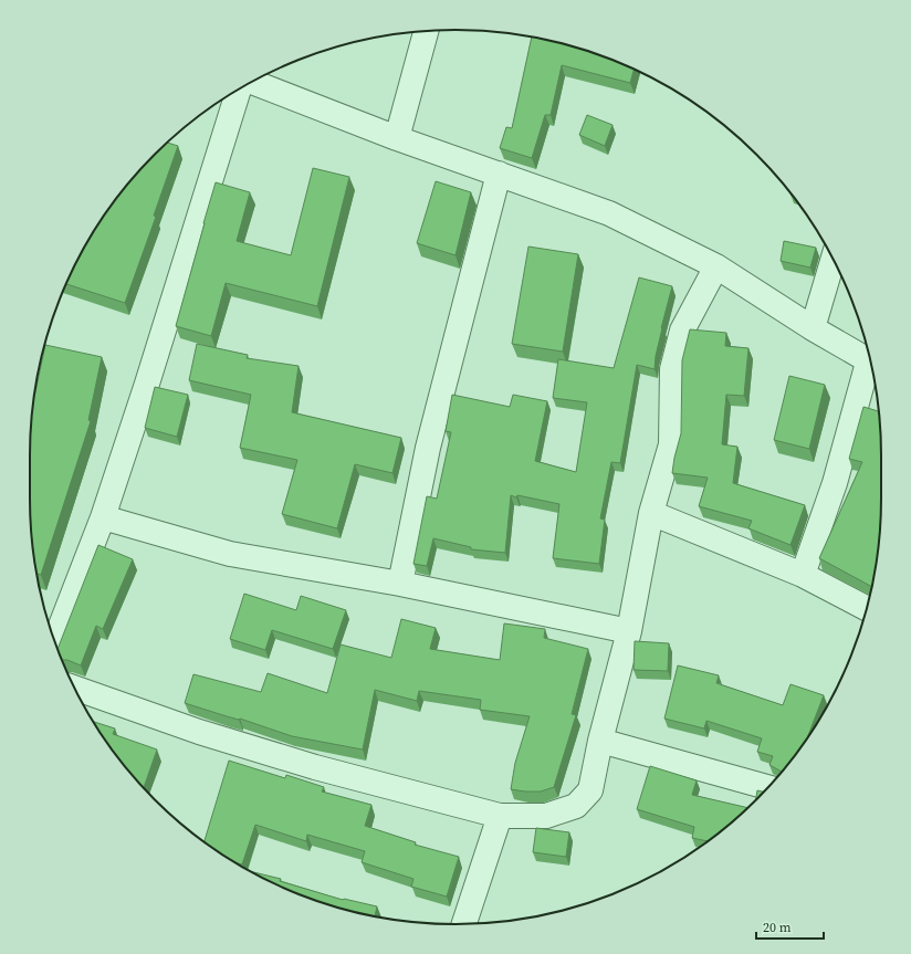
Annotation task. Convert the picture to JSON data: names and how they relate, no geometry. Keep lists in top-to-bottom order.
{
  "scale_bar": "20 m"
}
